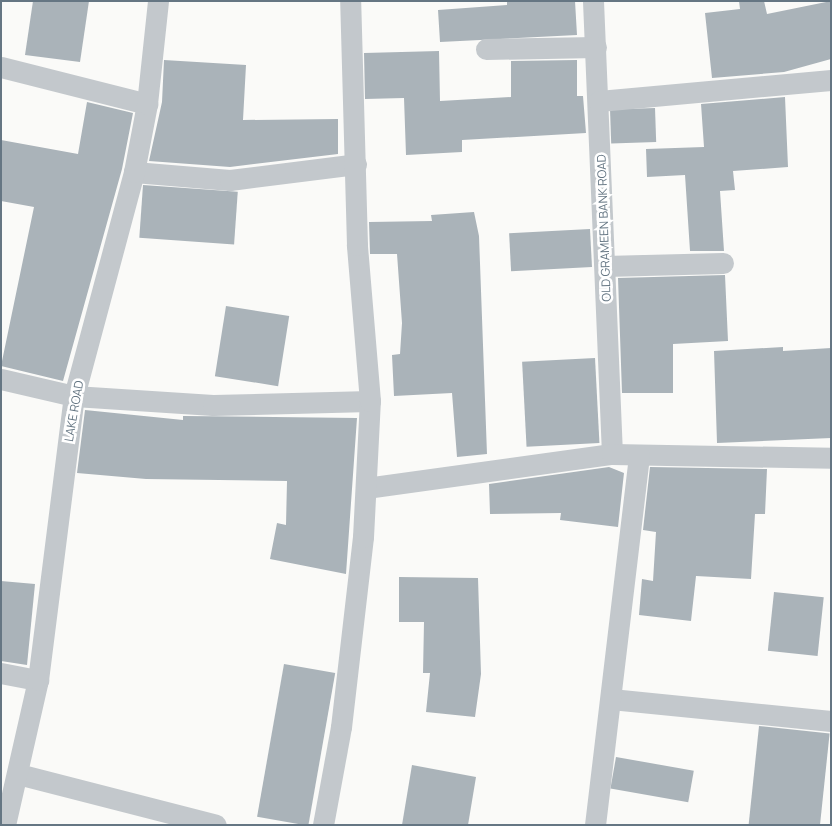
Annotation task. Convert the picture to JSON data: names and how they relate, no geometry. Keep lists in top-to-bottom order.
{
  "streets": {
    "street": ["OLD GRAMEEN BANK ROAD", "LAKE ROAD"]
  }
}
